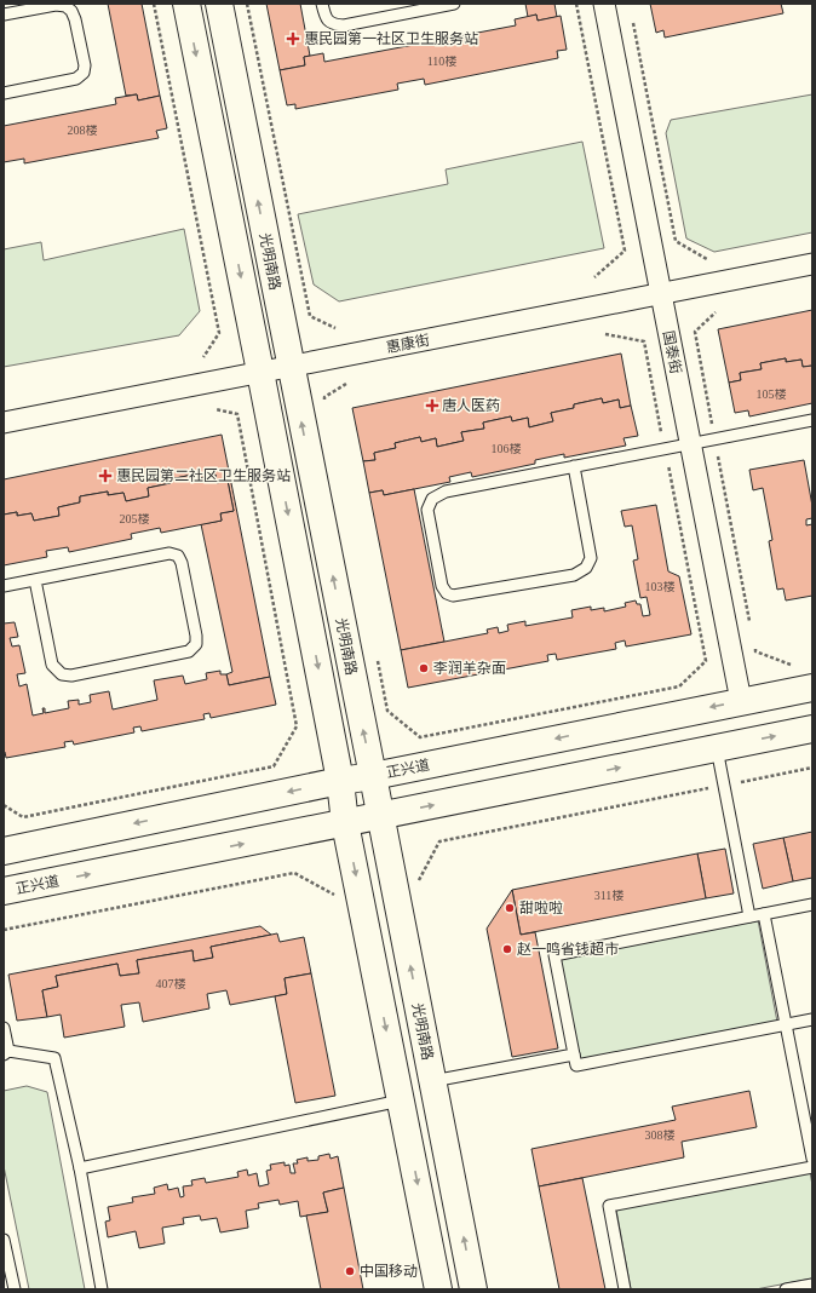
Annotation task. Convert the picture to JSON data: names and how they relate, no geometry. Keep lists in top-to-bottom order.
{
  "streets": {
    "main road": ["光明南路", "正兴道"],
    "street": ["惠康街", "国泰街"]
  },
  "crossings": [
    ["光明南路", "惠康街"],
    ["光明南路", "正兴道"],
    ["惠康街", "国泰街"],
    ["国泰街", "正兴道"]
  ],
  "places": {
    "health": ["惠民园第一社区卫生服务站", "唐人医药", "惠民园第二社区卫生服务站"],
    "other": [
      "李润羊杂面",
      "甜啦啦",
      "赵一鸣省钱超市",
      "中国移动"
    ]
  },
  "house_numbers": [
    "110楼",
    "208楼",
    "105楼",
    "106楼",
    "205楼",
    "103楼",
    "311楼",
    "407楼",
    "308楼"
  ]
}
